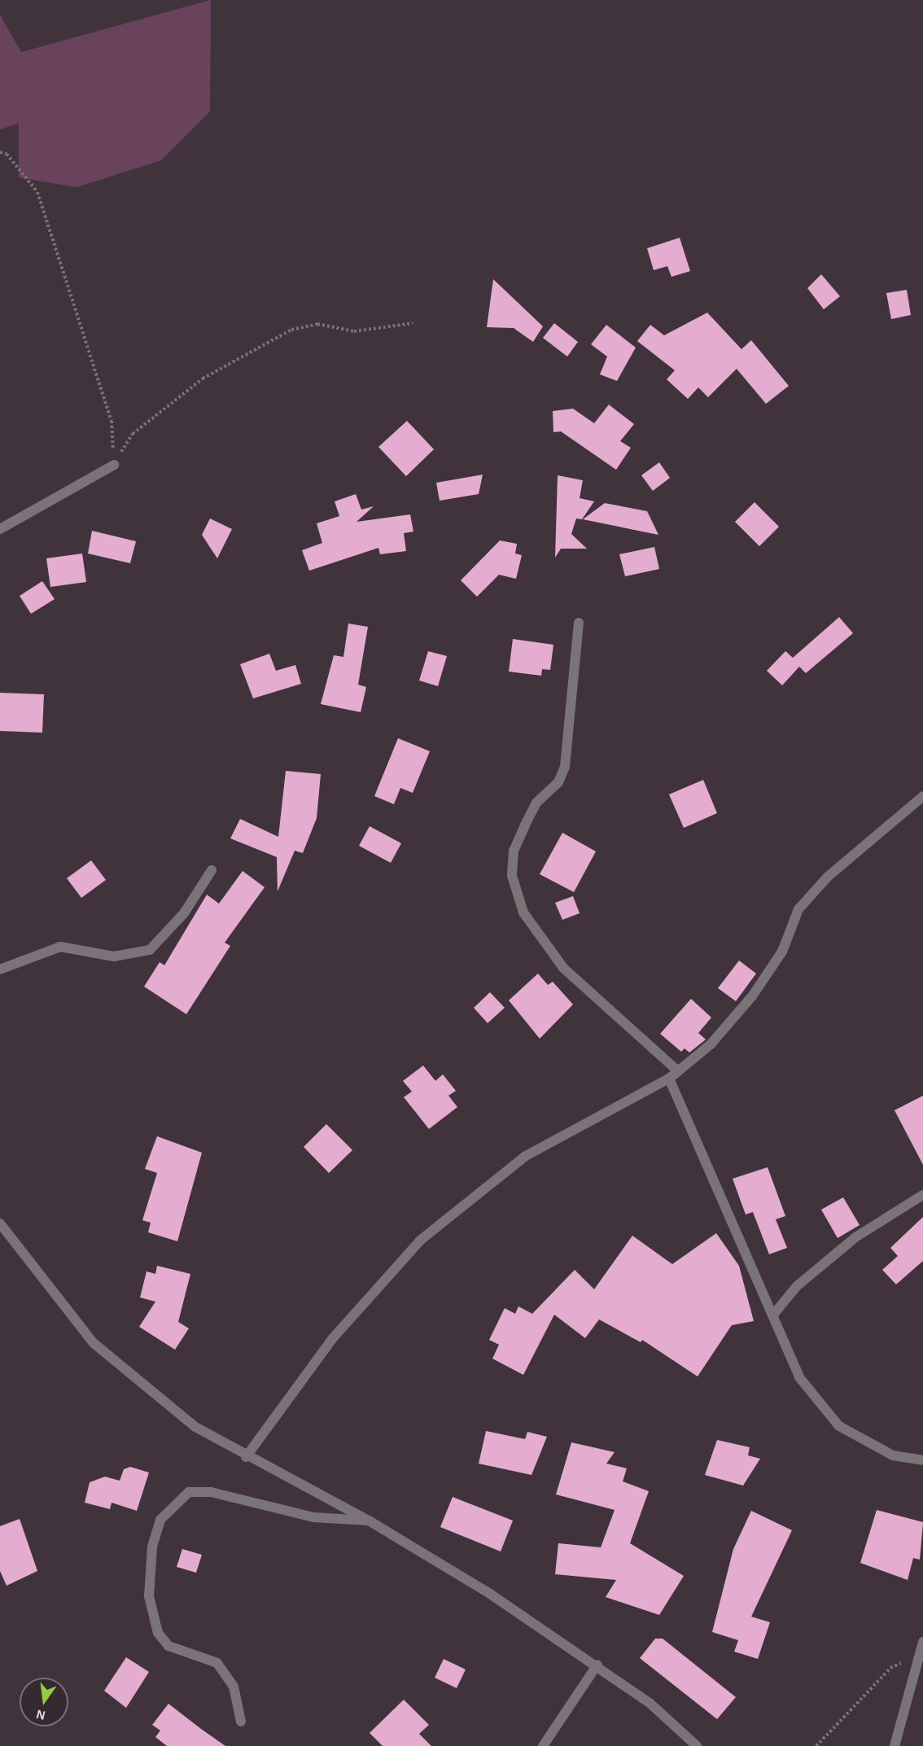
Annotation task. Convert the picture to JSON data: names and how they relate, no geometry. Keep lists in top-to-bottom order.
{
  "north": "bottom"
}
